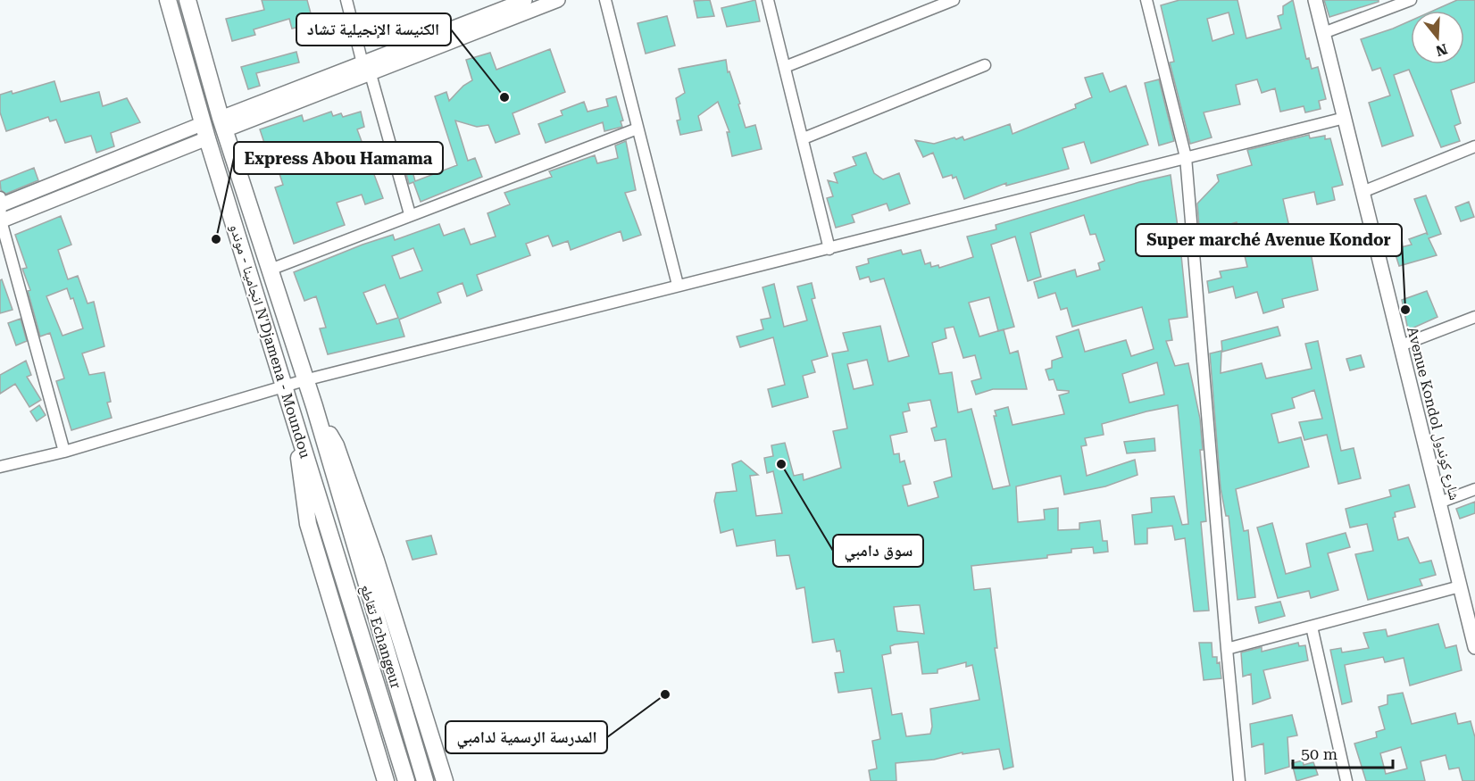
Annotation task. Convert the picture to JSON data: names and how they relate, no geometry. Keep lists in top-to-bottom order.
{
  "streets": {
    "main road": ["انجامينا - موندو N'Djamena - Moundou", "تقاطع Echangeur"],
    "street": ["Avenue Kondol شارع كوندول"]
  },
  "places": [
    "الكنيسة الإنجيلية تشاد",
    "Express Abou Hamama",
    "Super marché Avenue Kondor",
    "سوق دامبي",
    "المدرسة الرسمية لدامبي"
  ],
  "scale_bar": "50 m",
  "north": "bottom"
}
